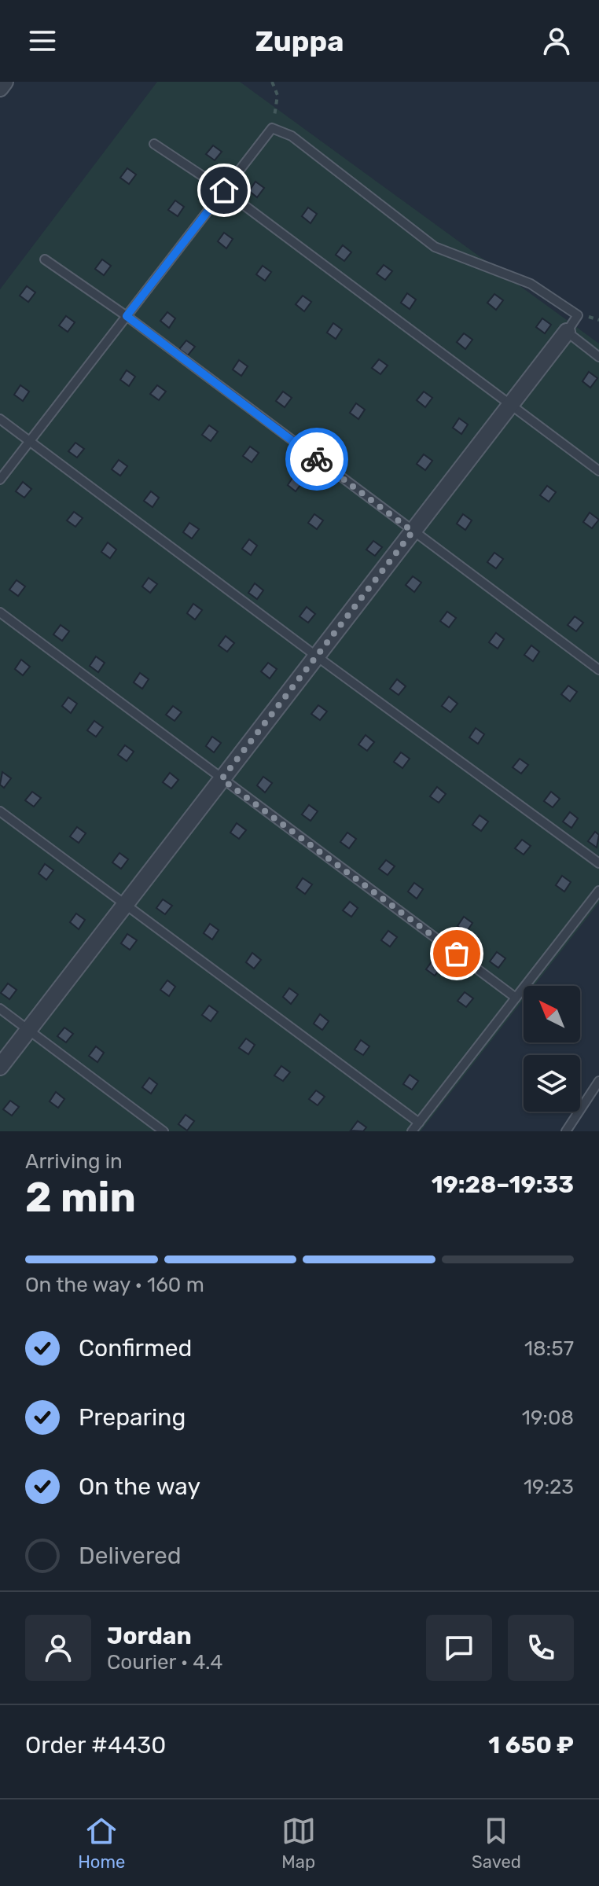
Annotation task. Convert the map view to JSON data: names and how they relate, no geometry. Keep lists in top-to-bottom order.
{
  "north": "top left",
  "page": {
    "header": "Zuppa",
    "heading": ["2 min", "Arriving in", "19:28–19:33"],
    "panel": [
      "Jordan",
      "Courier · 4.4",
      "Order #4430",
      "1 650 ₽"
    ],
    "bar": "On the way · 160 m",
    "list": [
      ["Confirmed", "18:57"],
      ["Preparing", "19:08"],
      ["On the way", "19:23"],
      "Delivered"
    ],
    "tabs": ["Home", "Map", "Saved"]
  }
}
